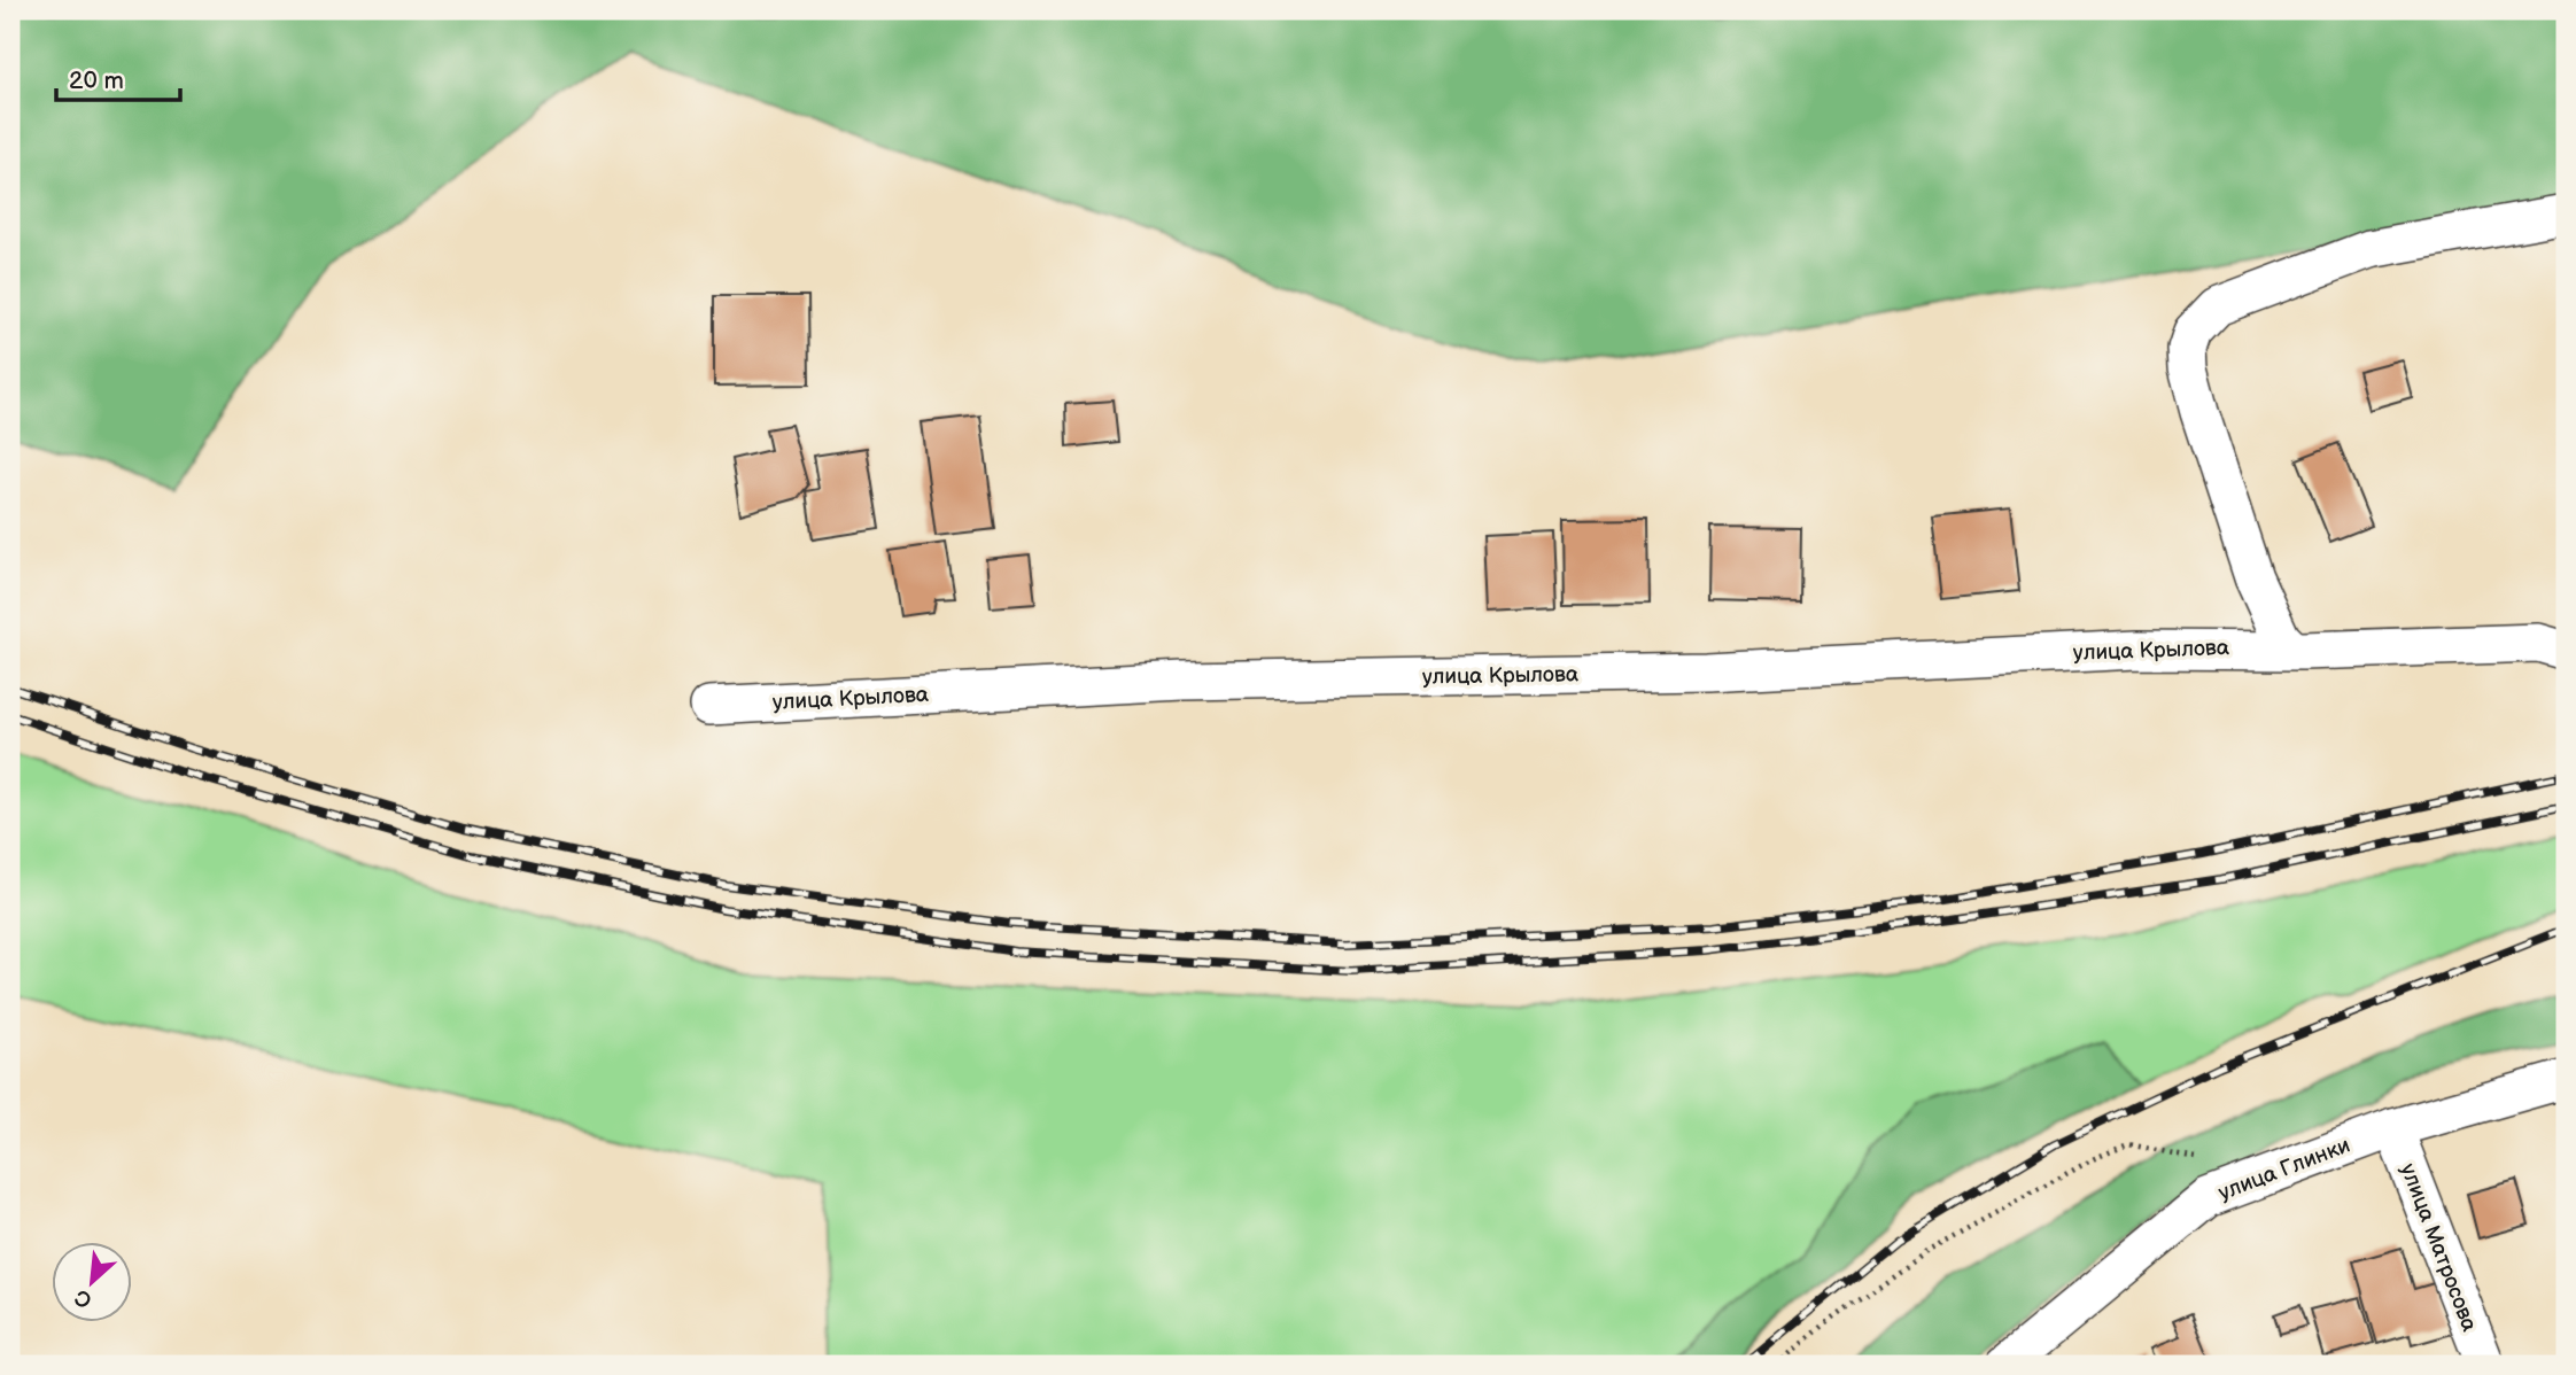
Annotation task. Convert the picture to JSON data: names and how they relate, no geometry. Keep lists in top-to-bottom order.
{
  "streets": {
    "street": ["улица Крылова", "улица Глинки", "улица Матросова"]
  },
  "crossings": [
    ["улица Глинки", "улица Матросова"]
  ],
  "scale_bar": "20 m",
  "north": "bottom left"
}
